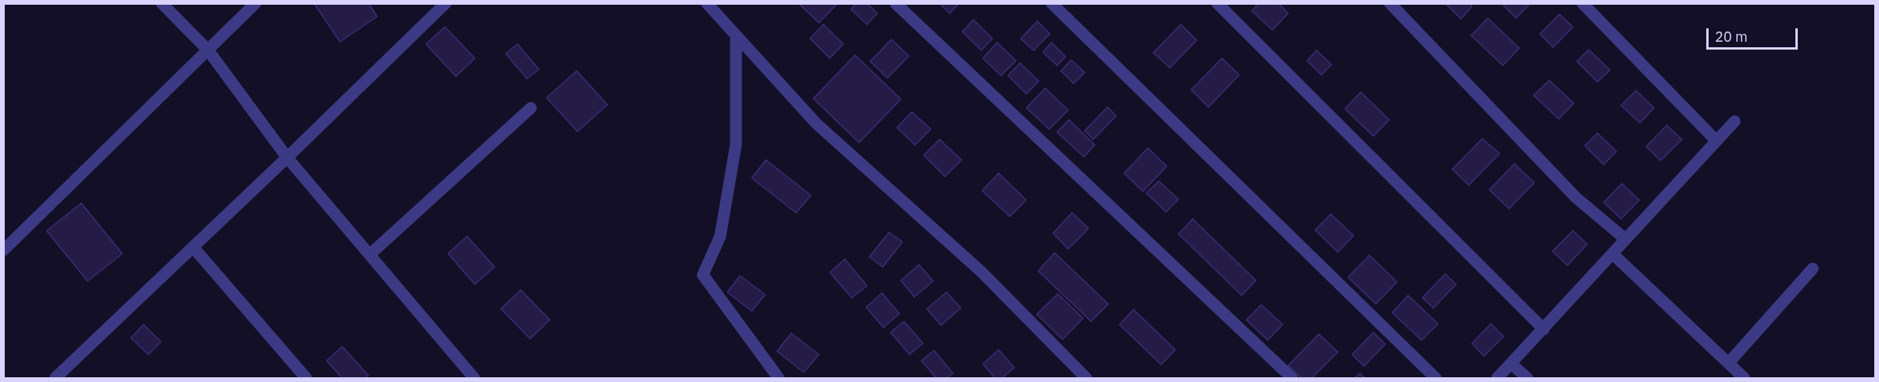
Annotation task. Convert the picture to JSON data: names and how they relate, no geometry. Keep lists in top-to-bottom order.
{
  "scale_bar": "20 m"
}
